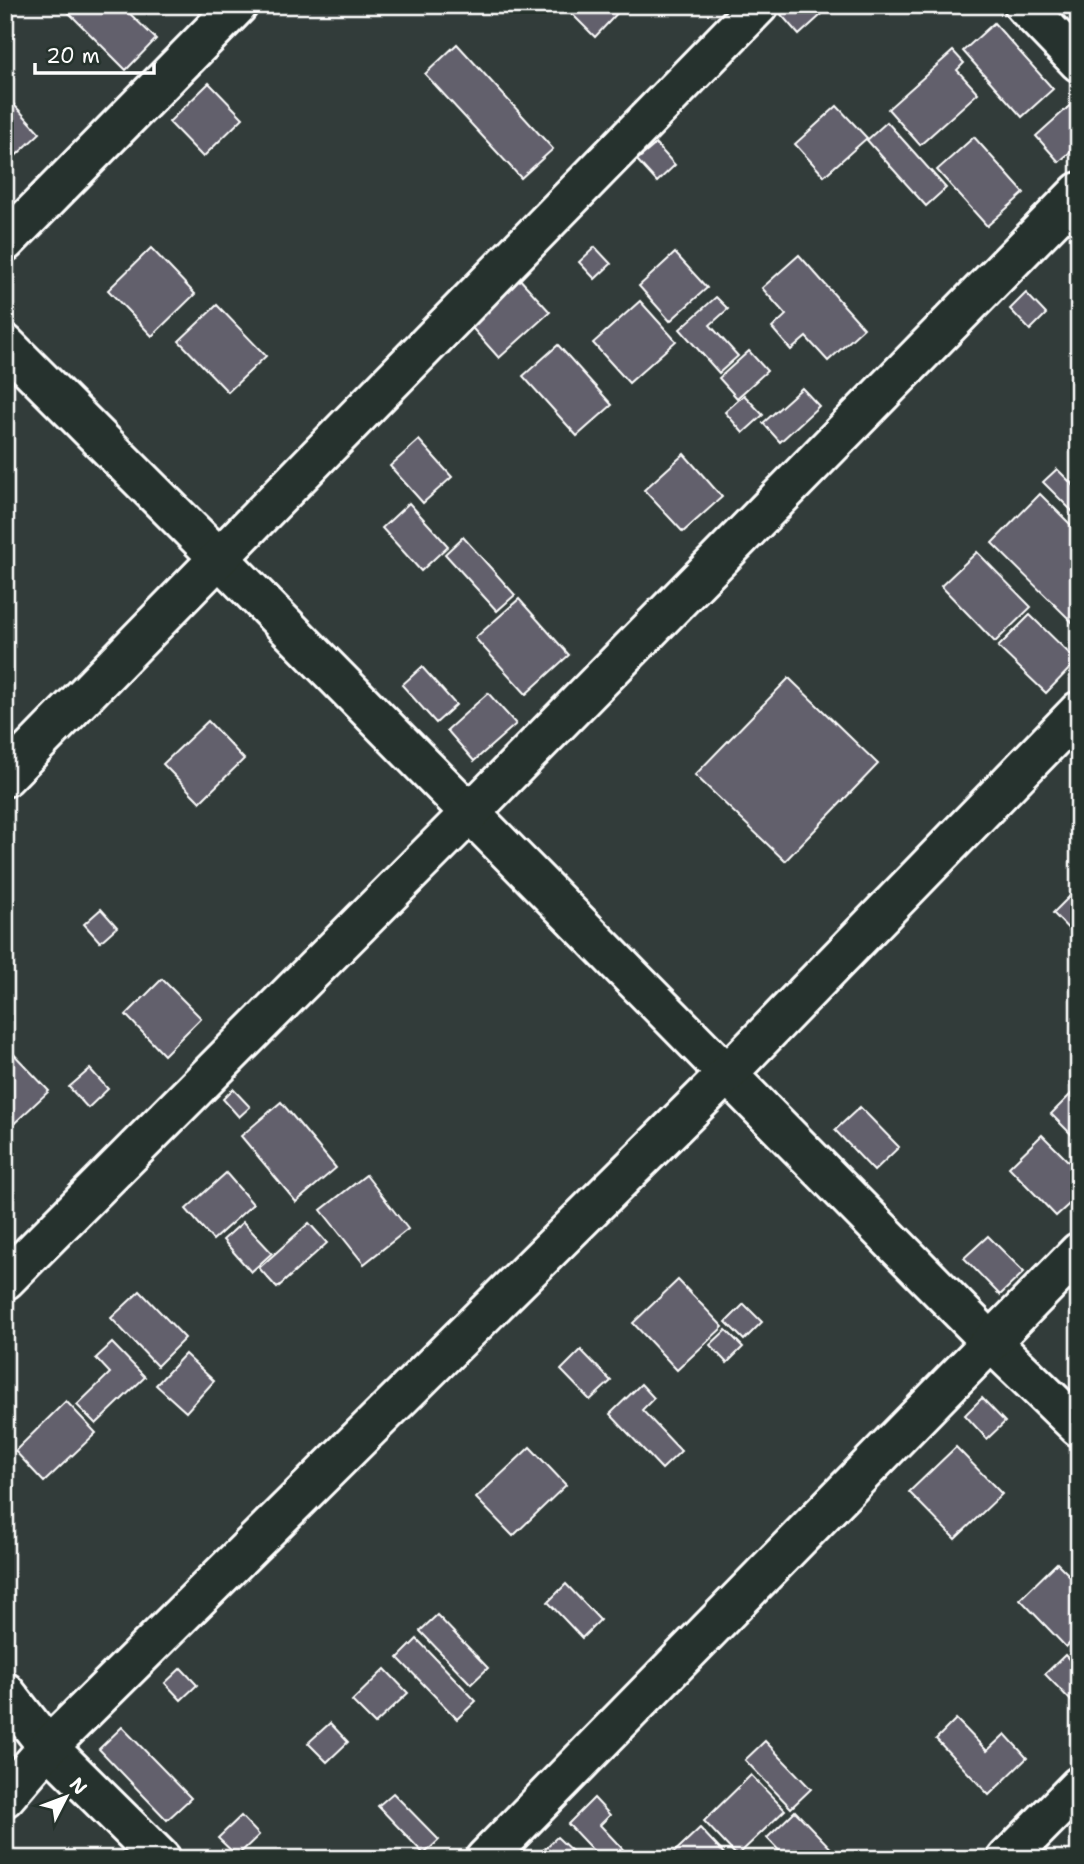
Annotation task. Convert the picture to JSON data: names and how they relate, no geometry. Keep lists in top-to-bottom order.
{
  "scale_bar": "20 m",
  "north": "top right"
}
